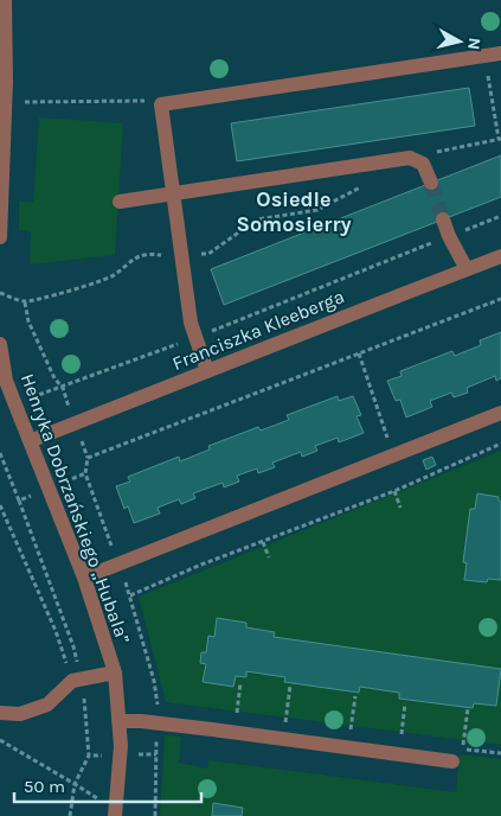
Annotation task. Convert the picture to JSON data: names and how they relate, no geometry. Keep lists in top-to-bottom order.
{
  "streets": {
    "street": ["Franciszka Kleeberga", "Henryka Dobrzańskiego „Hubala”"]
  },
  "crossings": [
    ["Franciszka Kleeberga", "Henryka Dobrzańskiego „Hubala”"]
  ],
  "districts": ["Osiedle Somosierry"],
  "scale_bar": "50 m",
  "north": "right"
}
